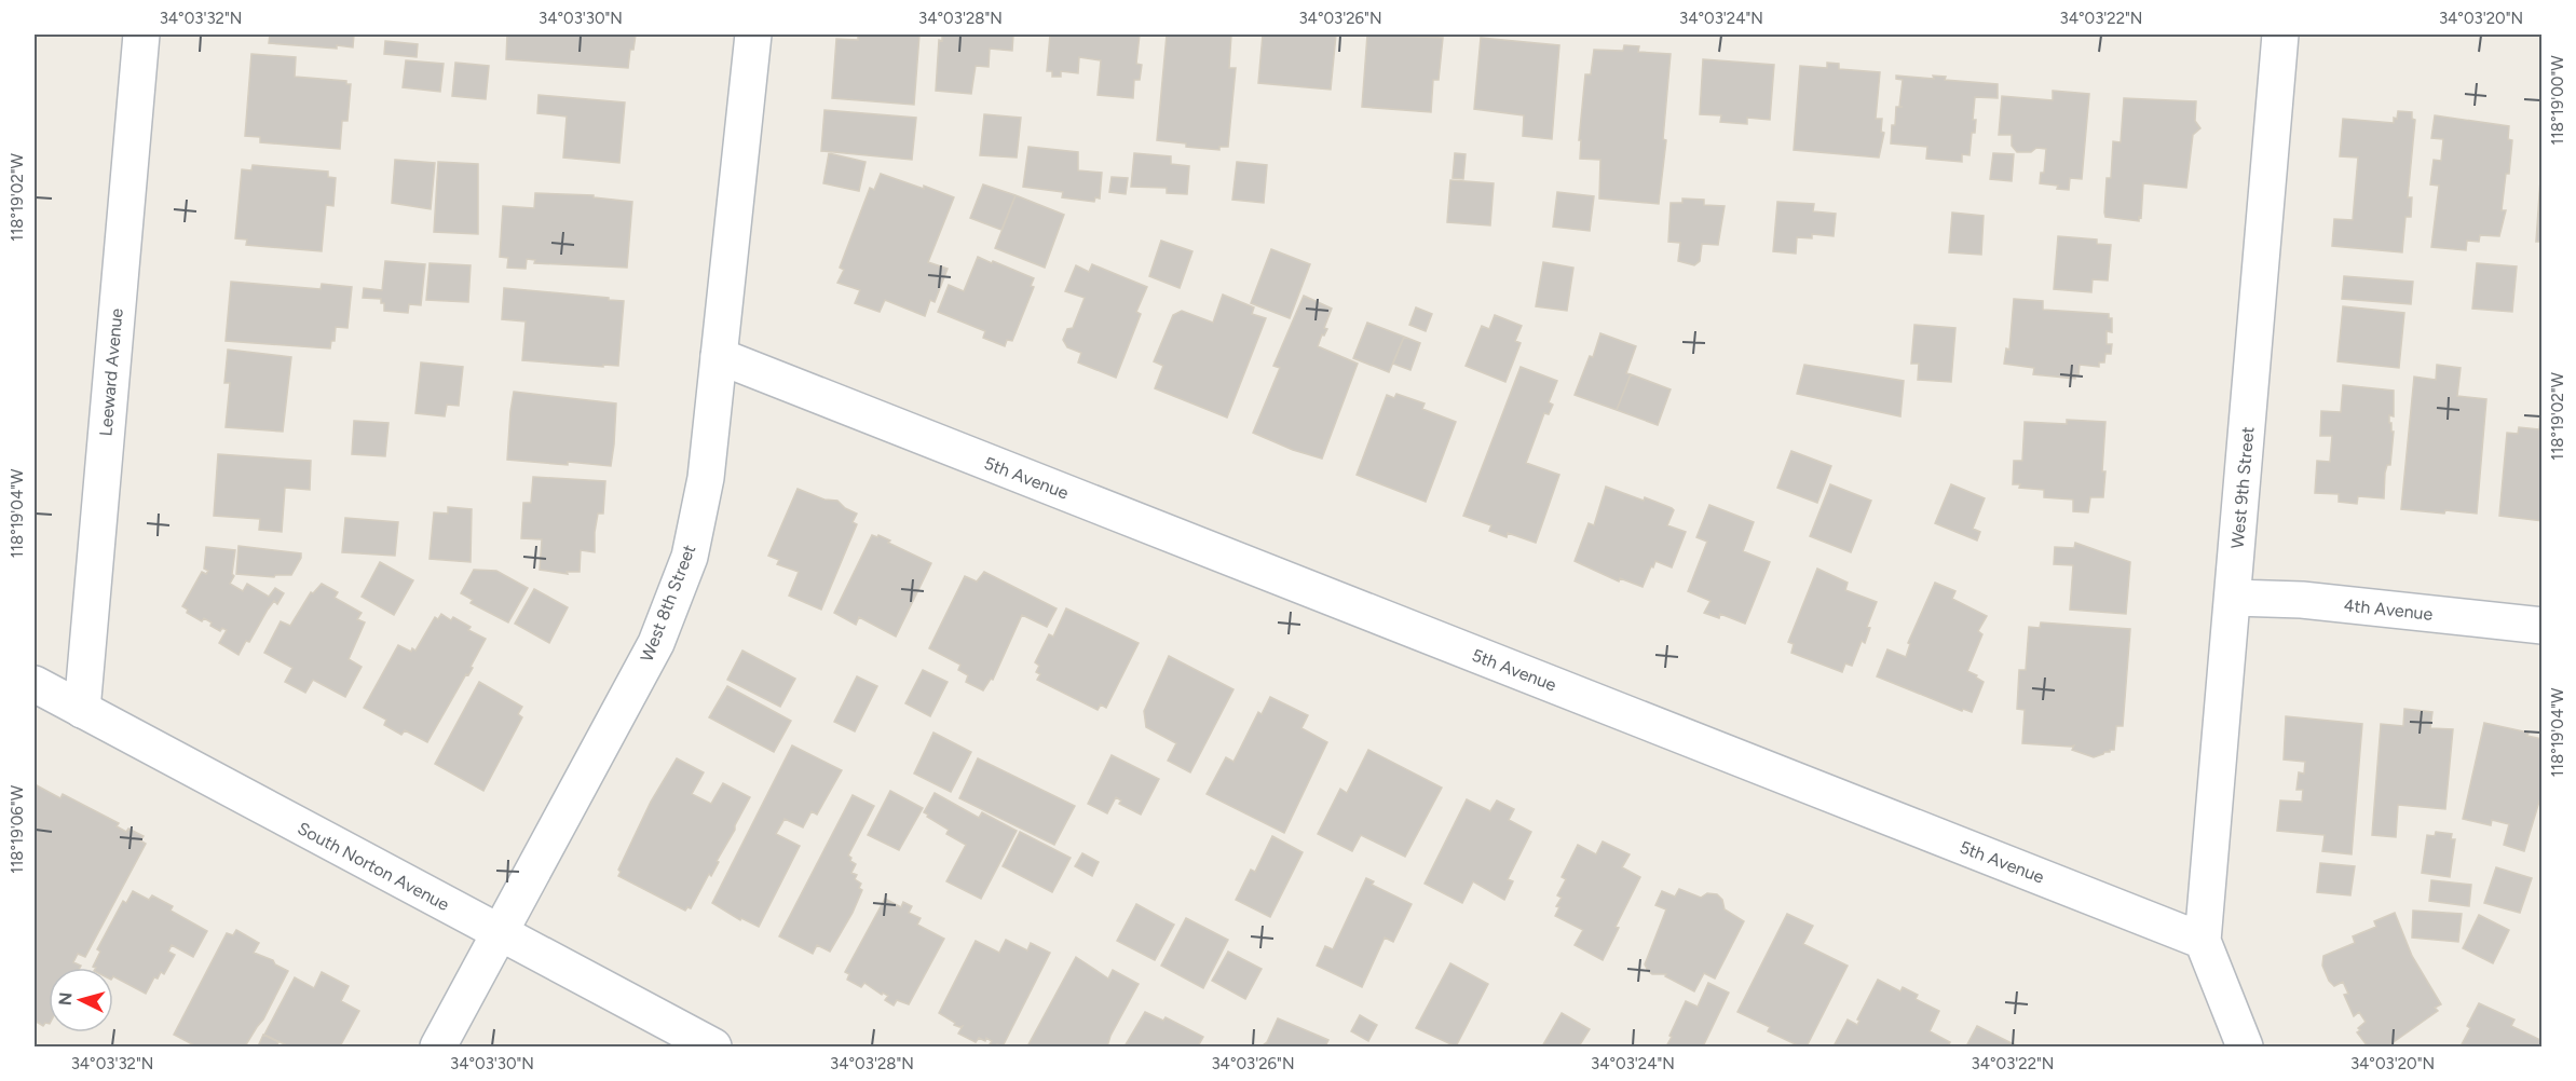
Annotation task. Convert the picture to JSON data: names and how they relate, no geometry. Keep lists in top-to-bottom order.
{
  "streets": {
    "street": [
      "Leeward Avenue",
      "5th Avenue",
      "West 9th Street",
      "West 8th Street",
      "4th Avenue",
      "South Norton Avenue"
    ]
  },
  "crossings": [
    ["Leeward Avenue", "South Norton Avenue"],
    ["5th Avenue", "West 9th Street"],
    ["5th Avenue", "West 8th Street"],
    ["West 9th Street", "4th Avenue"],
    ["West 8th Street", "South Norton Avenue"]
  ],
  "north": "left",
  "coordinates": [
    "34°03'32\"N",
    "34°03'30\"N",
    "34°03'28\"N",
    "34°03'26\"N",
    "34°03'24\"N",
    "34°03'22\"N",
    "34°03'20\"N",
    "118°19'00\"W",
    "118°19'02\"W",
    "118°19'04\"W",
    "118°19'06\"W"
  ]
}
